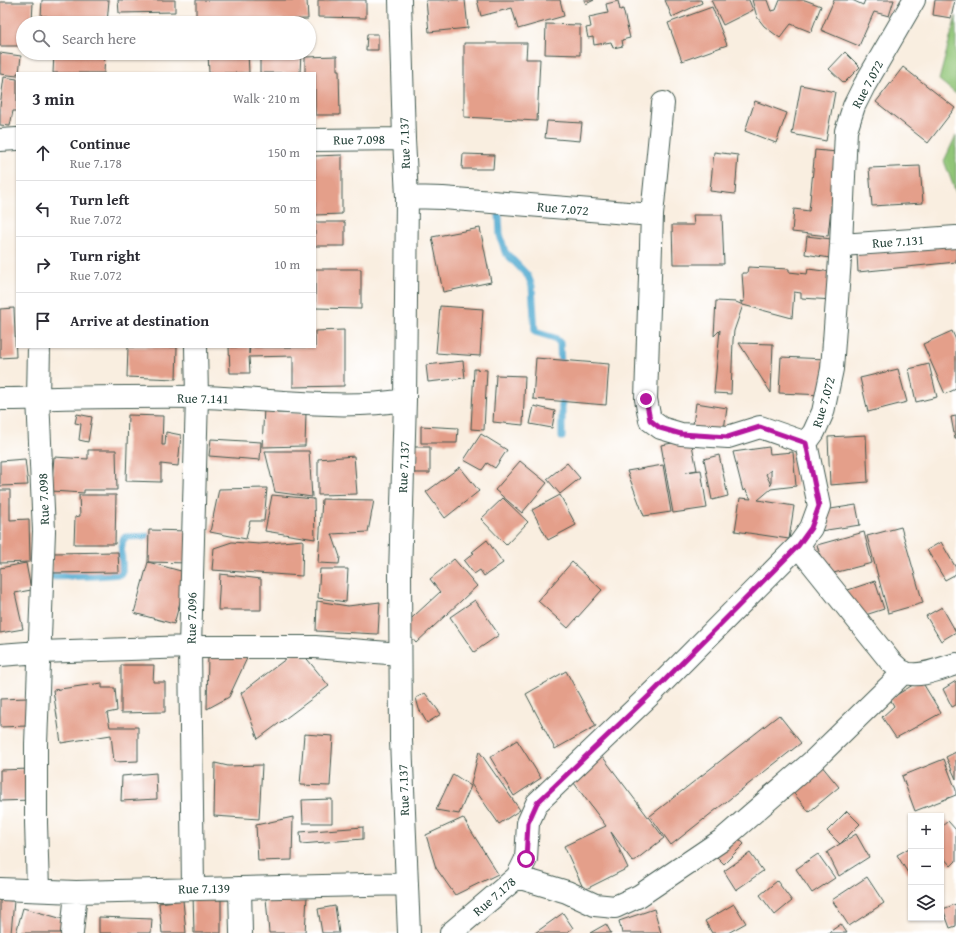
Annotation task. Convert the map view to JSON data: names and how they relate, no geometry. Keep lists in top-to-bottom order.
{
  "streets": {
    "street": [
      "Rue 7.072",
      "Rue 7.098",
      "Rue 7.137",
      "Rue 7.131",
      "Rue 7.141",
      "Rue 7.096",
      "Rue 7.139",
      "Rue 7.178"
    ]
  },
  "crossings": [
    ["Rue 7.072", "Rue 7.137"],
    ["Rue 7.072", "Rue 7.131"],
    ["Rue 7.072", "Rue 7.178"],
    ["Rue 7.098", "Rue 7.137"],
    ["Rue 7.098", "Rue 7.141"],
    ["Rue 7.098", "Rue 7.139"],
    ["Rue 7.137", "Rue 7.141"],
    ["Rue 7.137", "Rue 7.139"],
    ["Rue 7.141", "Rue 7.096"],
    ["Rue 7.096", "Rue 7.139"]
  ],
  "page": {
    "search": "Search here",
    "heading": ["3 min", "Walk · 210 m"],
    "list": [
      ["Continue", "Rue 7.178", "150 m"],
      ["Turn left", "Rue 7.072", "50 m"],
      ["Turn right", "Rue 7.072", "10 m"],
      "Arrive at destination"
    ],
    "map_buttons": ["+", "−"]
  }
}
